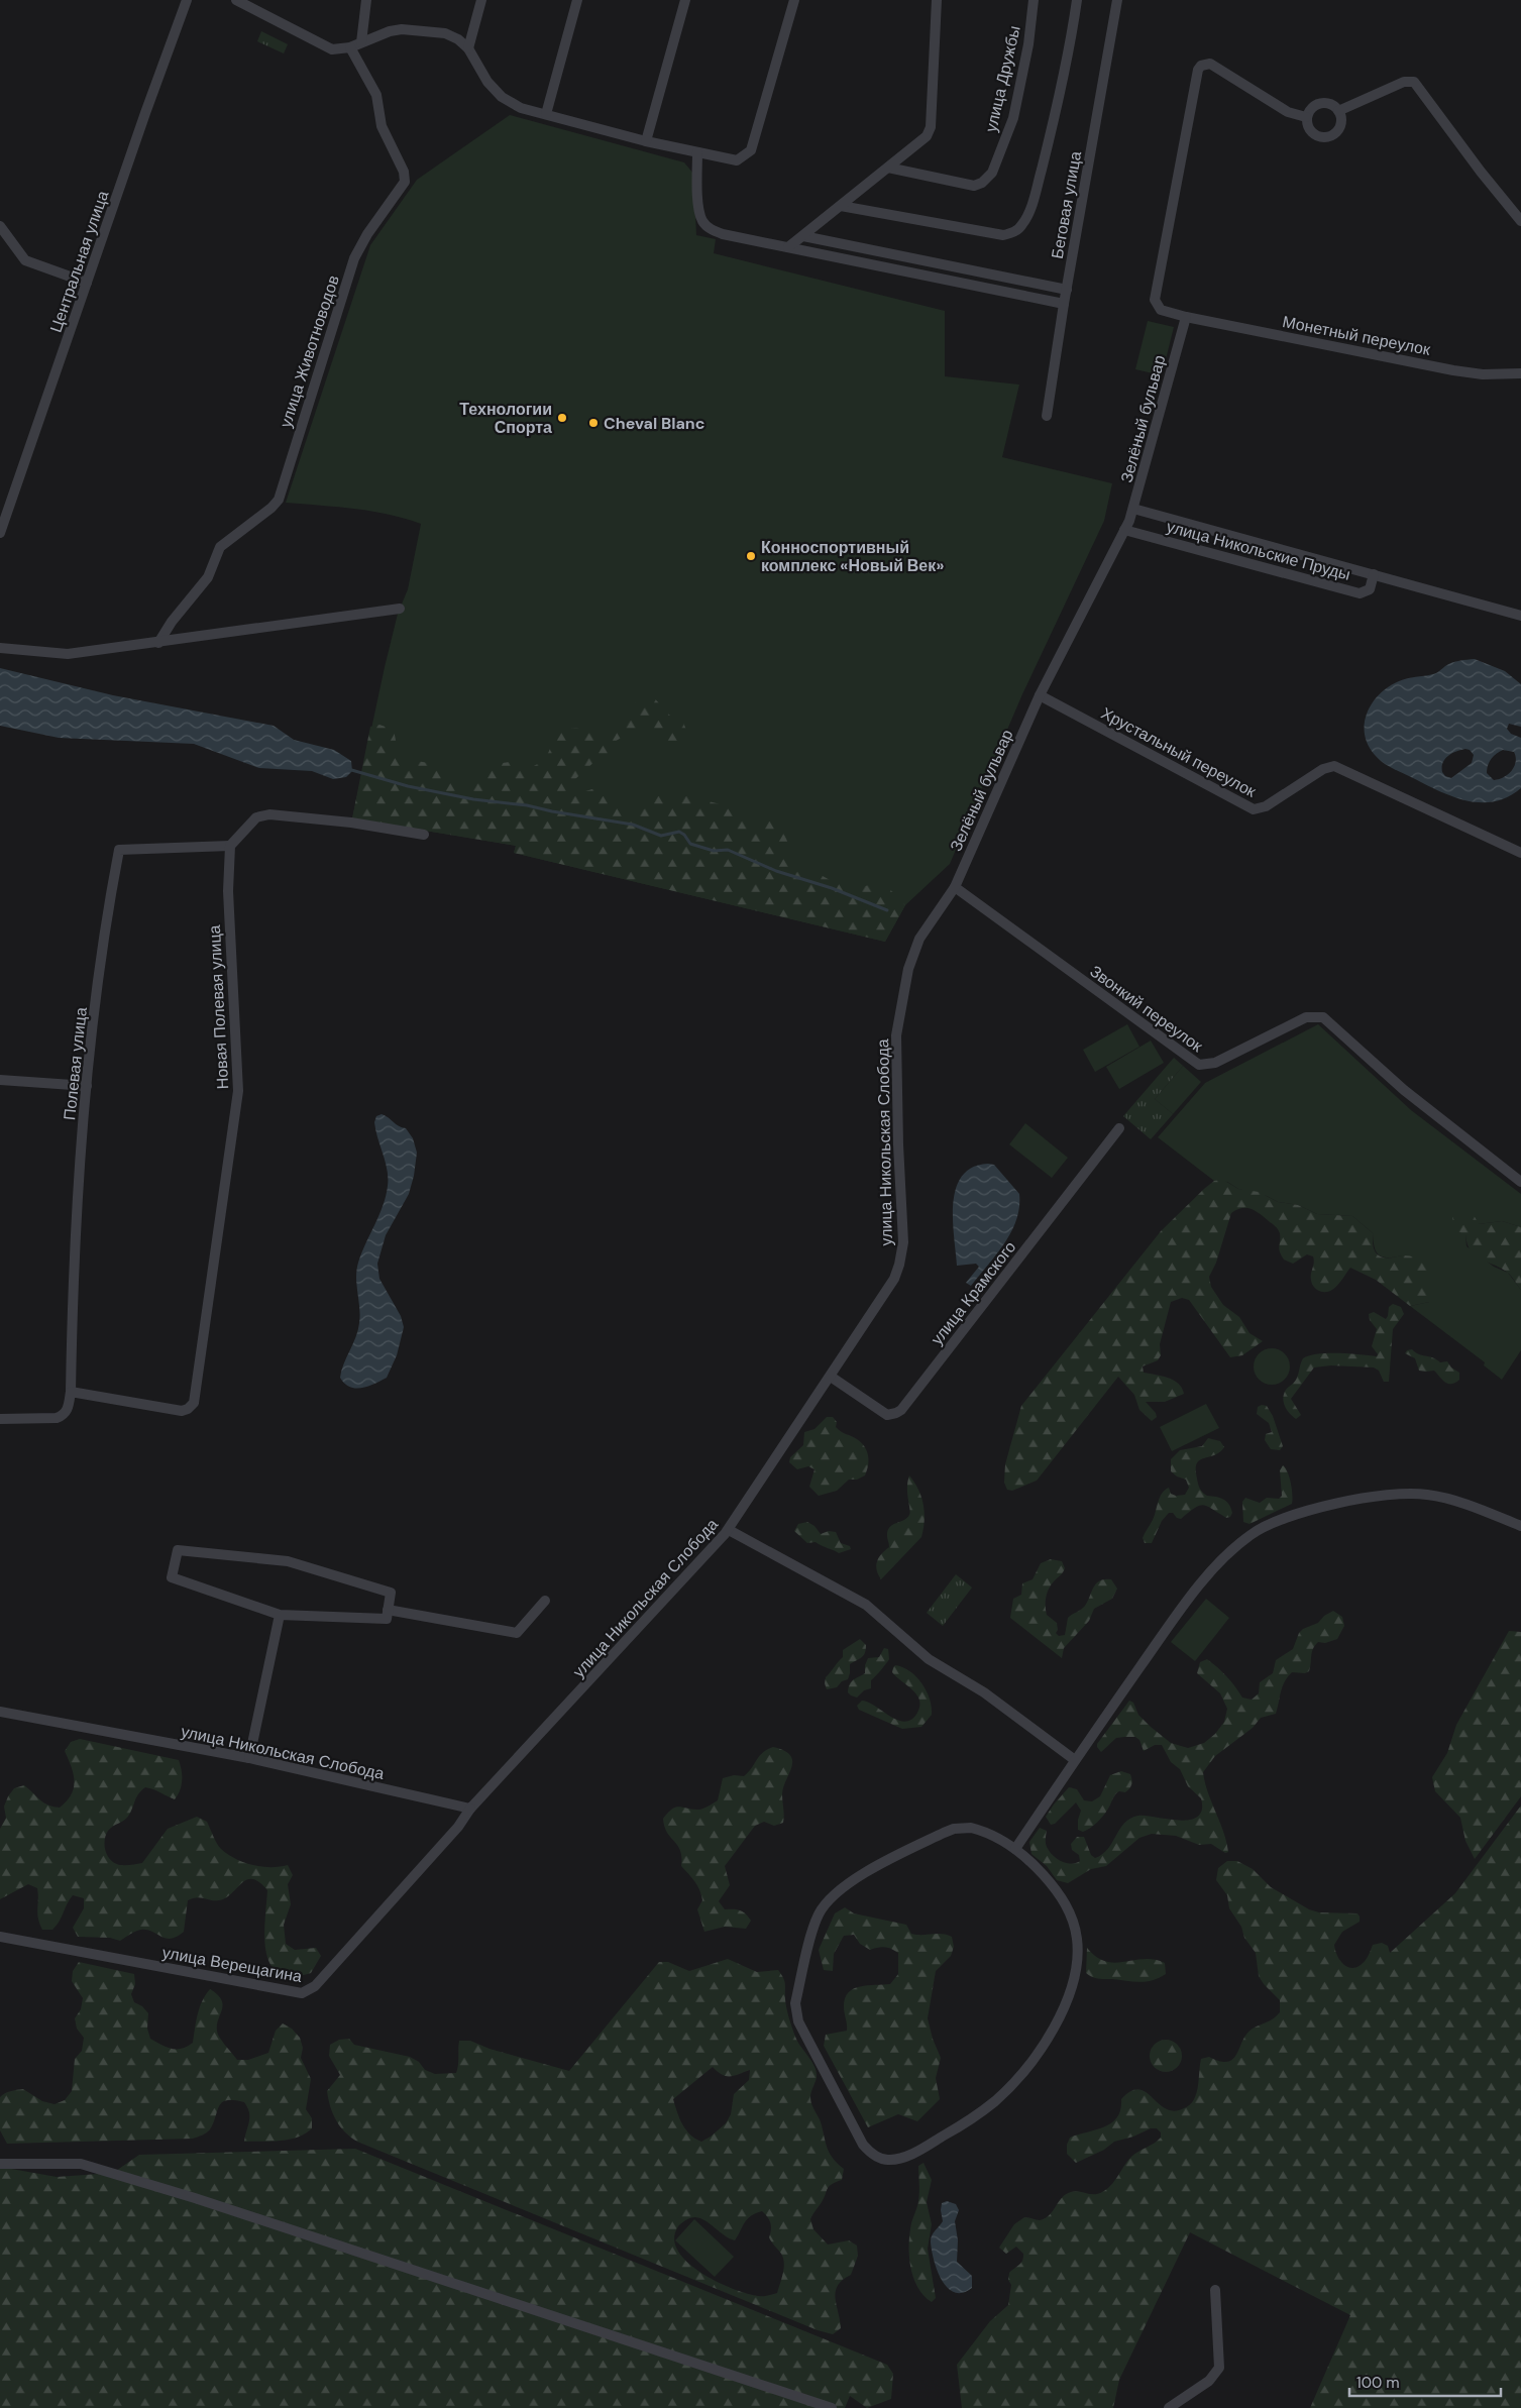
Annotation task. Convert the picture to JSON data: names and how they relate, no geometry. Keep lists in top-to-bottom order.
{
  "streets": {
    "street": [
      "улица Дружбы",
      "Беговая улица",
      "Центральная улица",
      "Монетный переулок",
      "улица Животноводов",
      "Зелёный бульвар",
      "улица Никольские Пруды",
      "Хрустальный переулок",
      "Новая Полевая улица",
      "Звонкий переулок",
      "Полевая улица",
      "улица Никольская Слобода",
      "улица Крамского",
      "улица Верещагина"
    ]
  },
  "crossings": [
    ["Монетный переулок", "Зелёный бульвар"],
    ["Зелёный бульвар", "улица Никольские Пруды"],
    ["Зелёный бульвар", "Хрустальный переулок"],
    ["Зелёный бульвар", "Звонкий переулок"],
    ["Зелёный бульвар", "улица Никольская Слобода"],
    ["Новая Полевая улица", "Полевая улица"],
    ["Звонкий переулок", "улица Никольская Слобода"],
    ["улица Никольская Слобода", "улица Крамского"],
    ["улица Никольская Слобода", "улица Верещагина"]
  ],
  "places": ["Технологии Спорта", "Cheval Blanc", "Конноспортивный комплекс «Новый Век»"],
  "scale_bar": "100 m"
}
